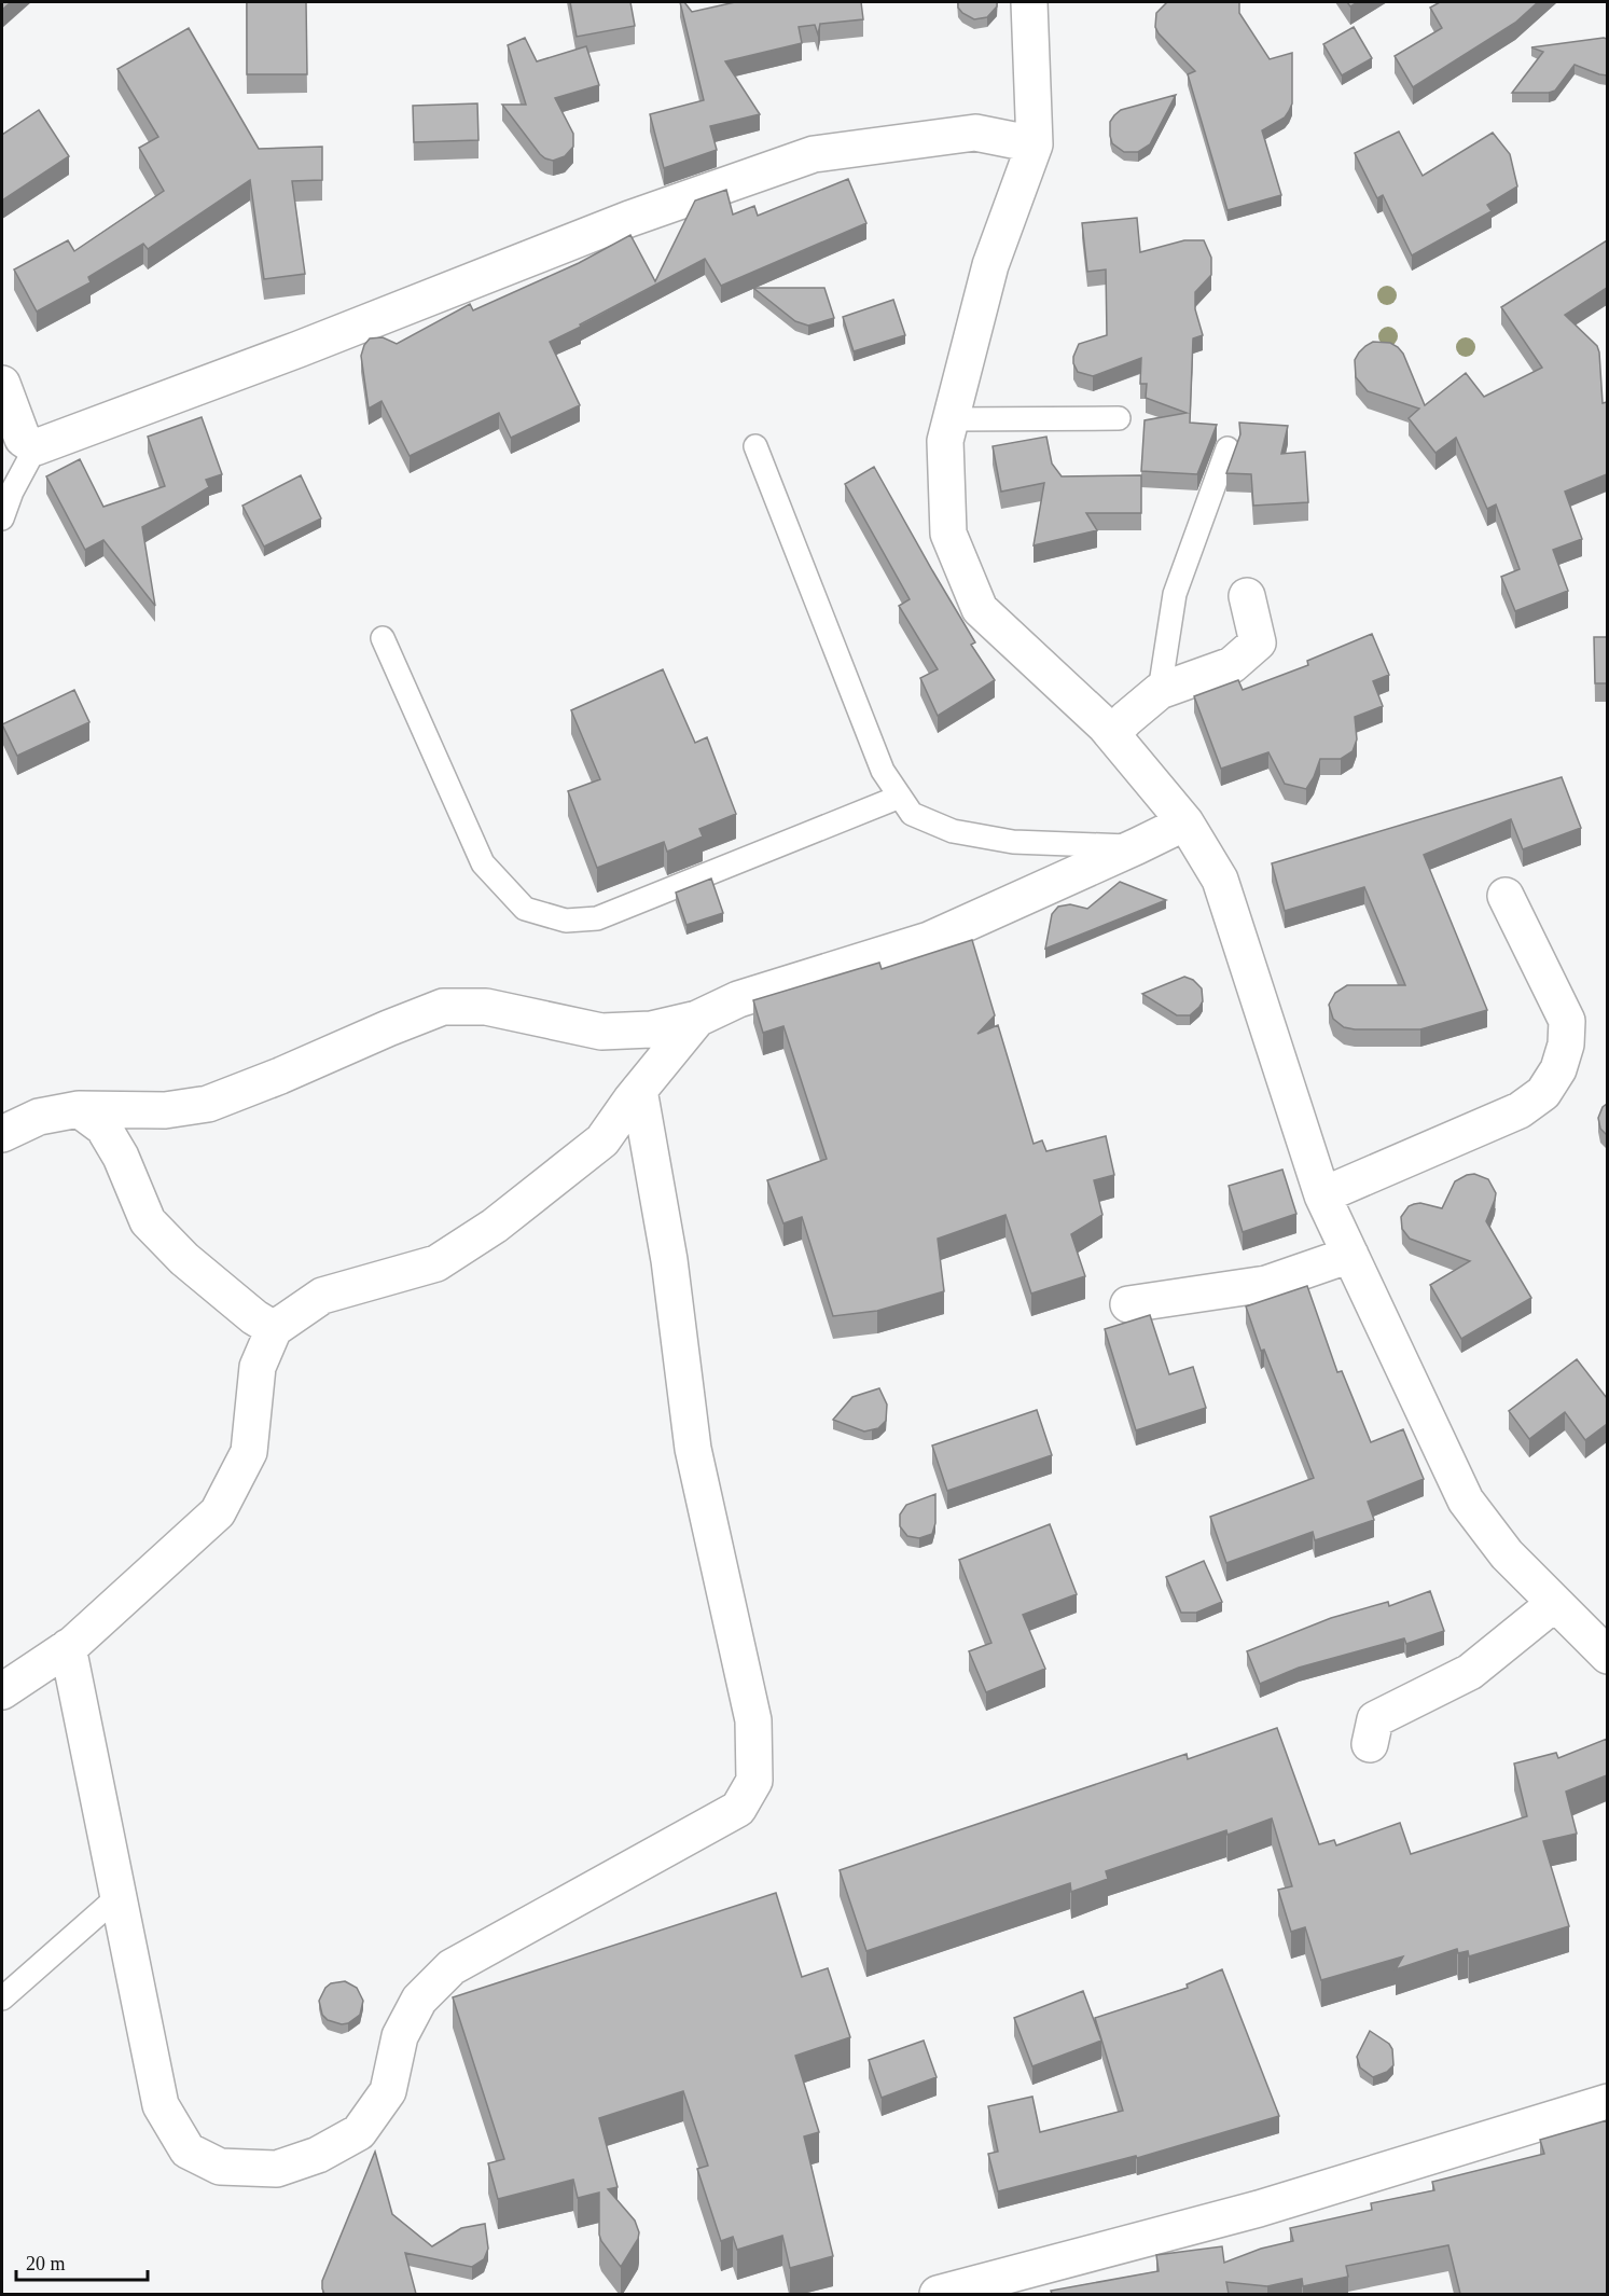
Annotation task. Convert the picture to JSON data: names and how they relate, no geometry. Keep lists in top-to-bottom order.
{
  "scale_bar": "20 m"
}
